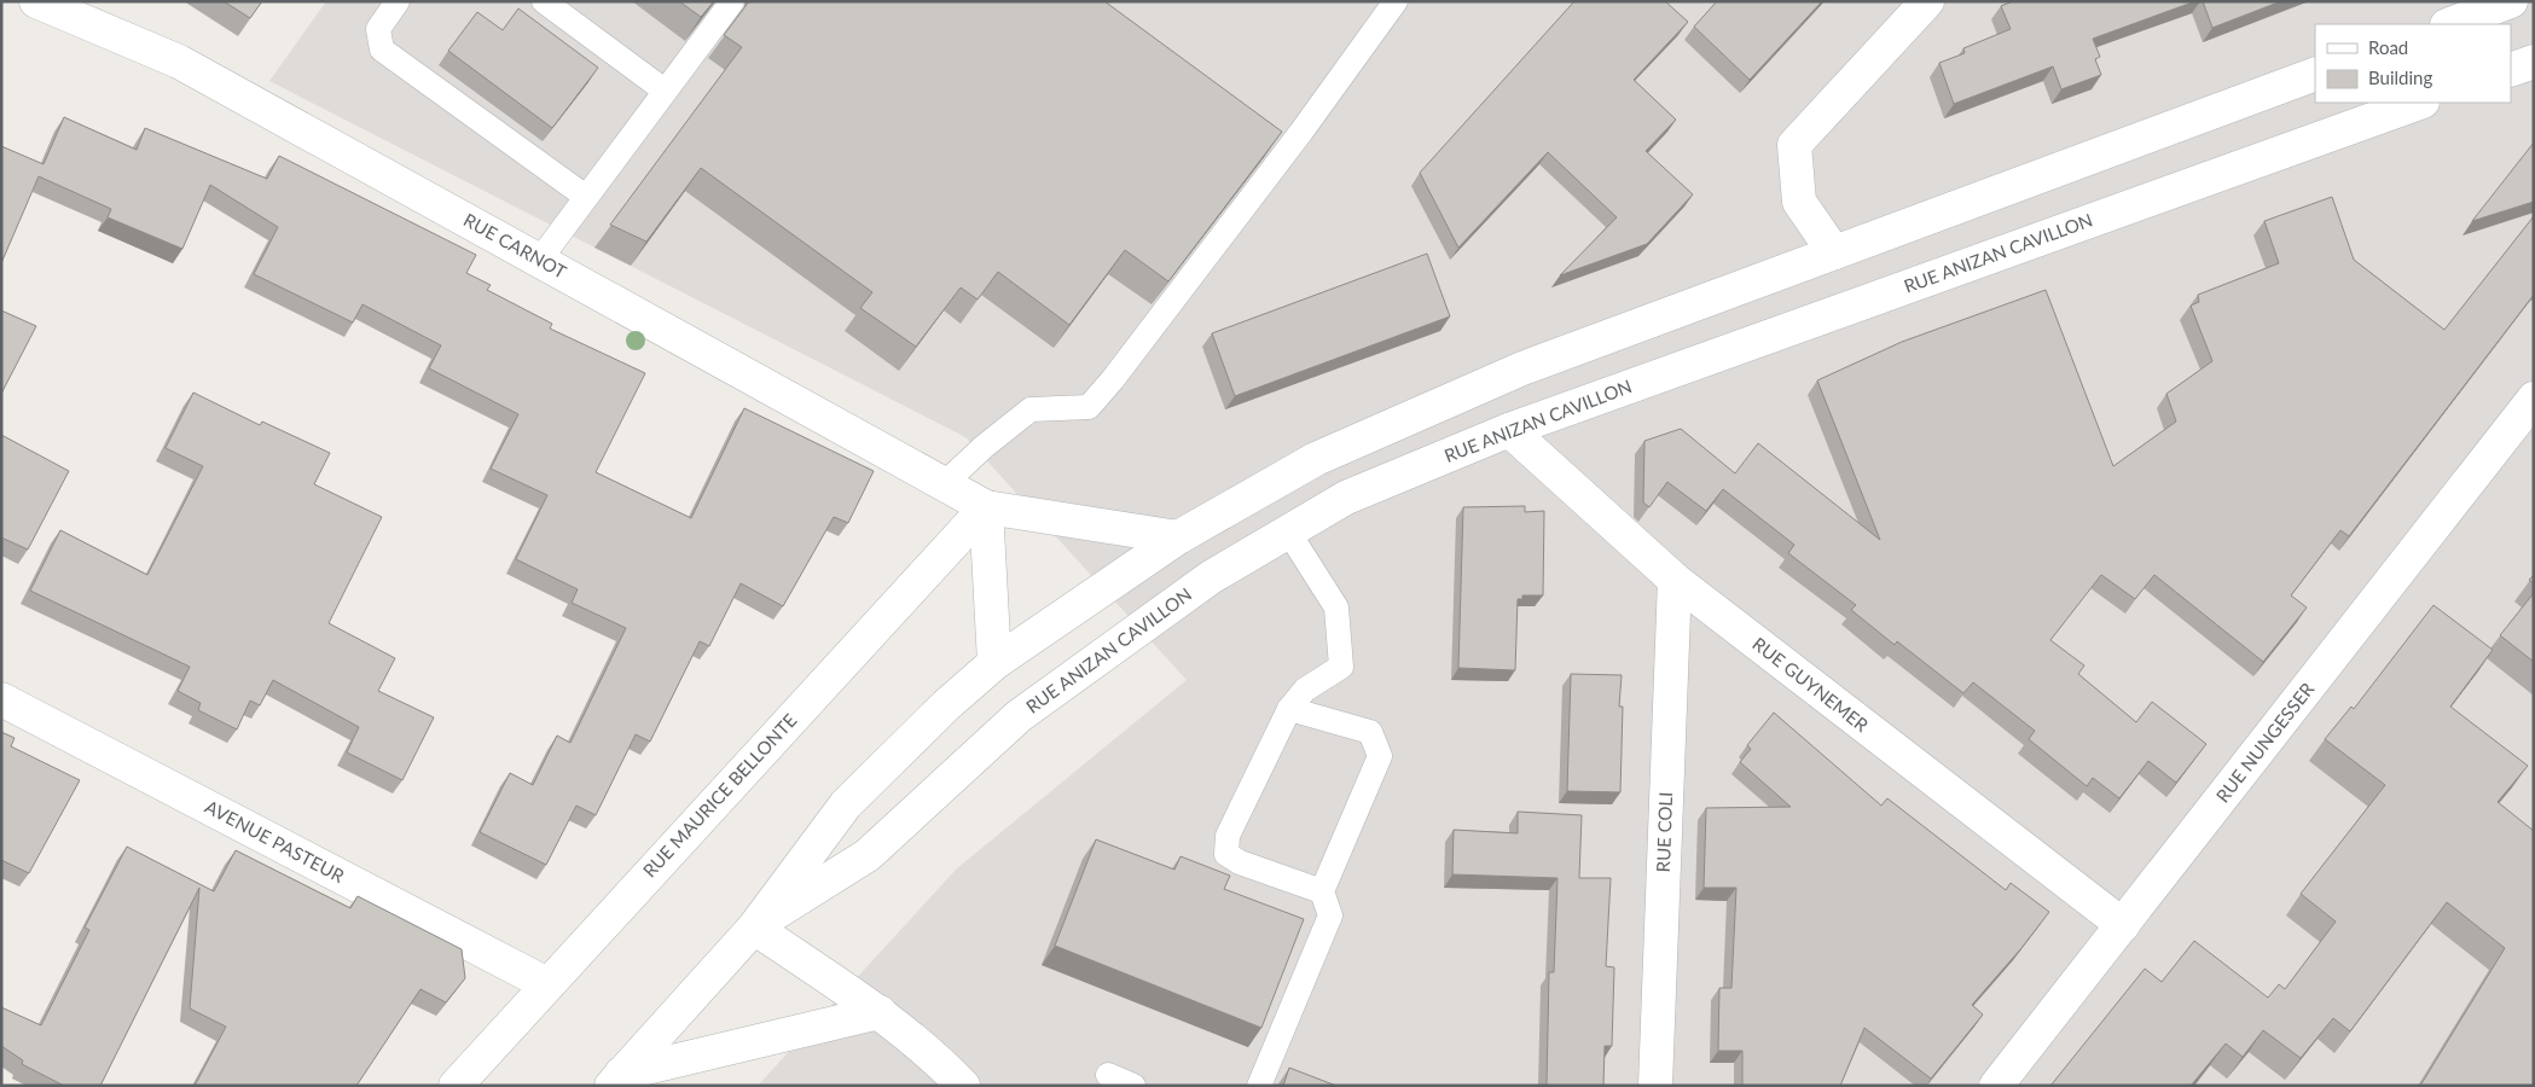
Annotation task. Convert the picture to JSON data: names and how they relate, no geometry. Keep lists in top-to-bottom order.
{
  "streets": {
    "street": [
      "RUE CARNOT",
      "RUE ANIZAN CAVILLON",
      "RUE GUYNEMER",
      "RUE NUNGESSER",
      "RUE MAURICE BELLONTE",
      "RUE COLI",
      "AVENUE PASTEUR"
    ]
  },
  "crossings": [
    ["RUE CARNOT", "RUE MAURICE BELLONTE"],
    ["RUE ANIZAN CAVILLON", "RUE GUYNEMER"],
    ["RUE GUYNEMER", "RUE NUNGESSER"],
    ["RUE GUYNEMER", "RUE COLI"],
    ["RUE MAURICE BELLONTE", "AVENUE PASTEUR"]
  ],
  "legend": ["Road", "Building"]
}
